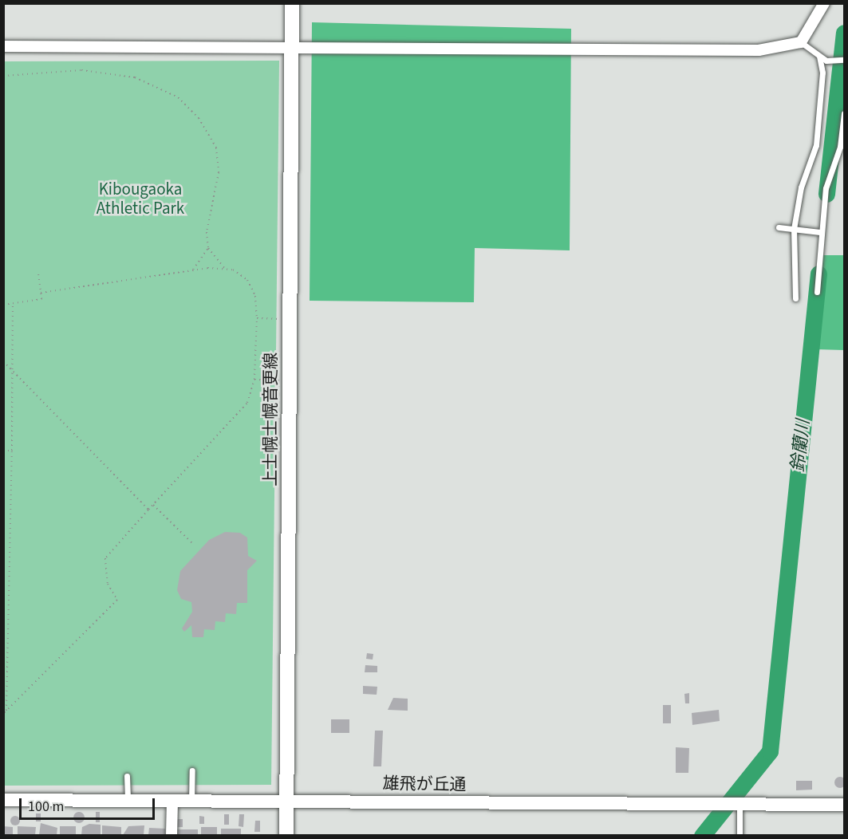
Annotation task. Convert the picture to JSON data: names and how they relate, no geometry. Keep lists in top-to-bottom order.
{
  "streets": {
    "main road": ["上士幌士幌音更線"],
    "street": ["雄飛が丘通"]
  },
  "crossings": [
    ["上士幌士幌音更線", "雄飛が丘通"]
  ],
  "water": ["鈴蘭川"],
  "parks": ["Kibougaoka Athletic Park"],
  "scale_bar": "100 m"
}
